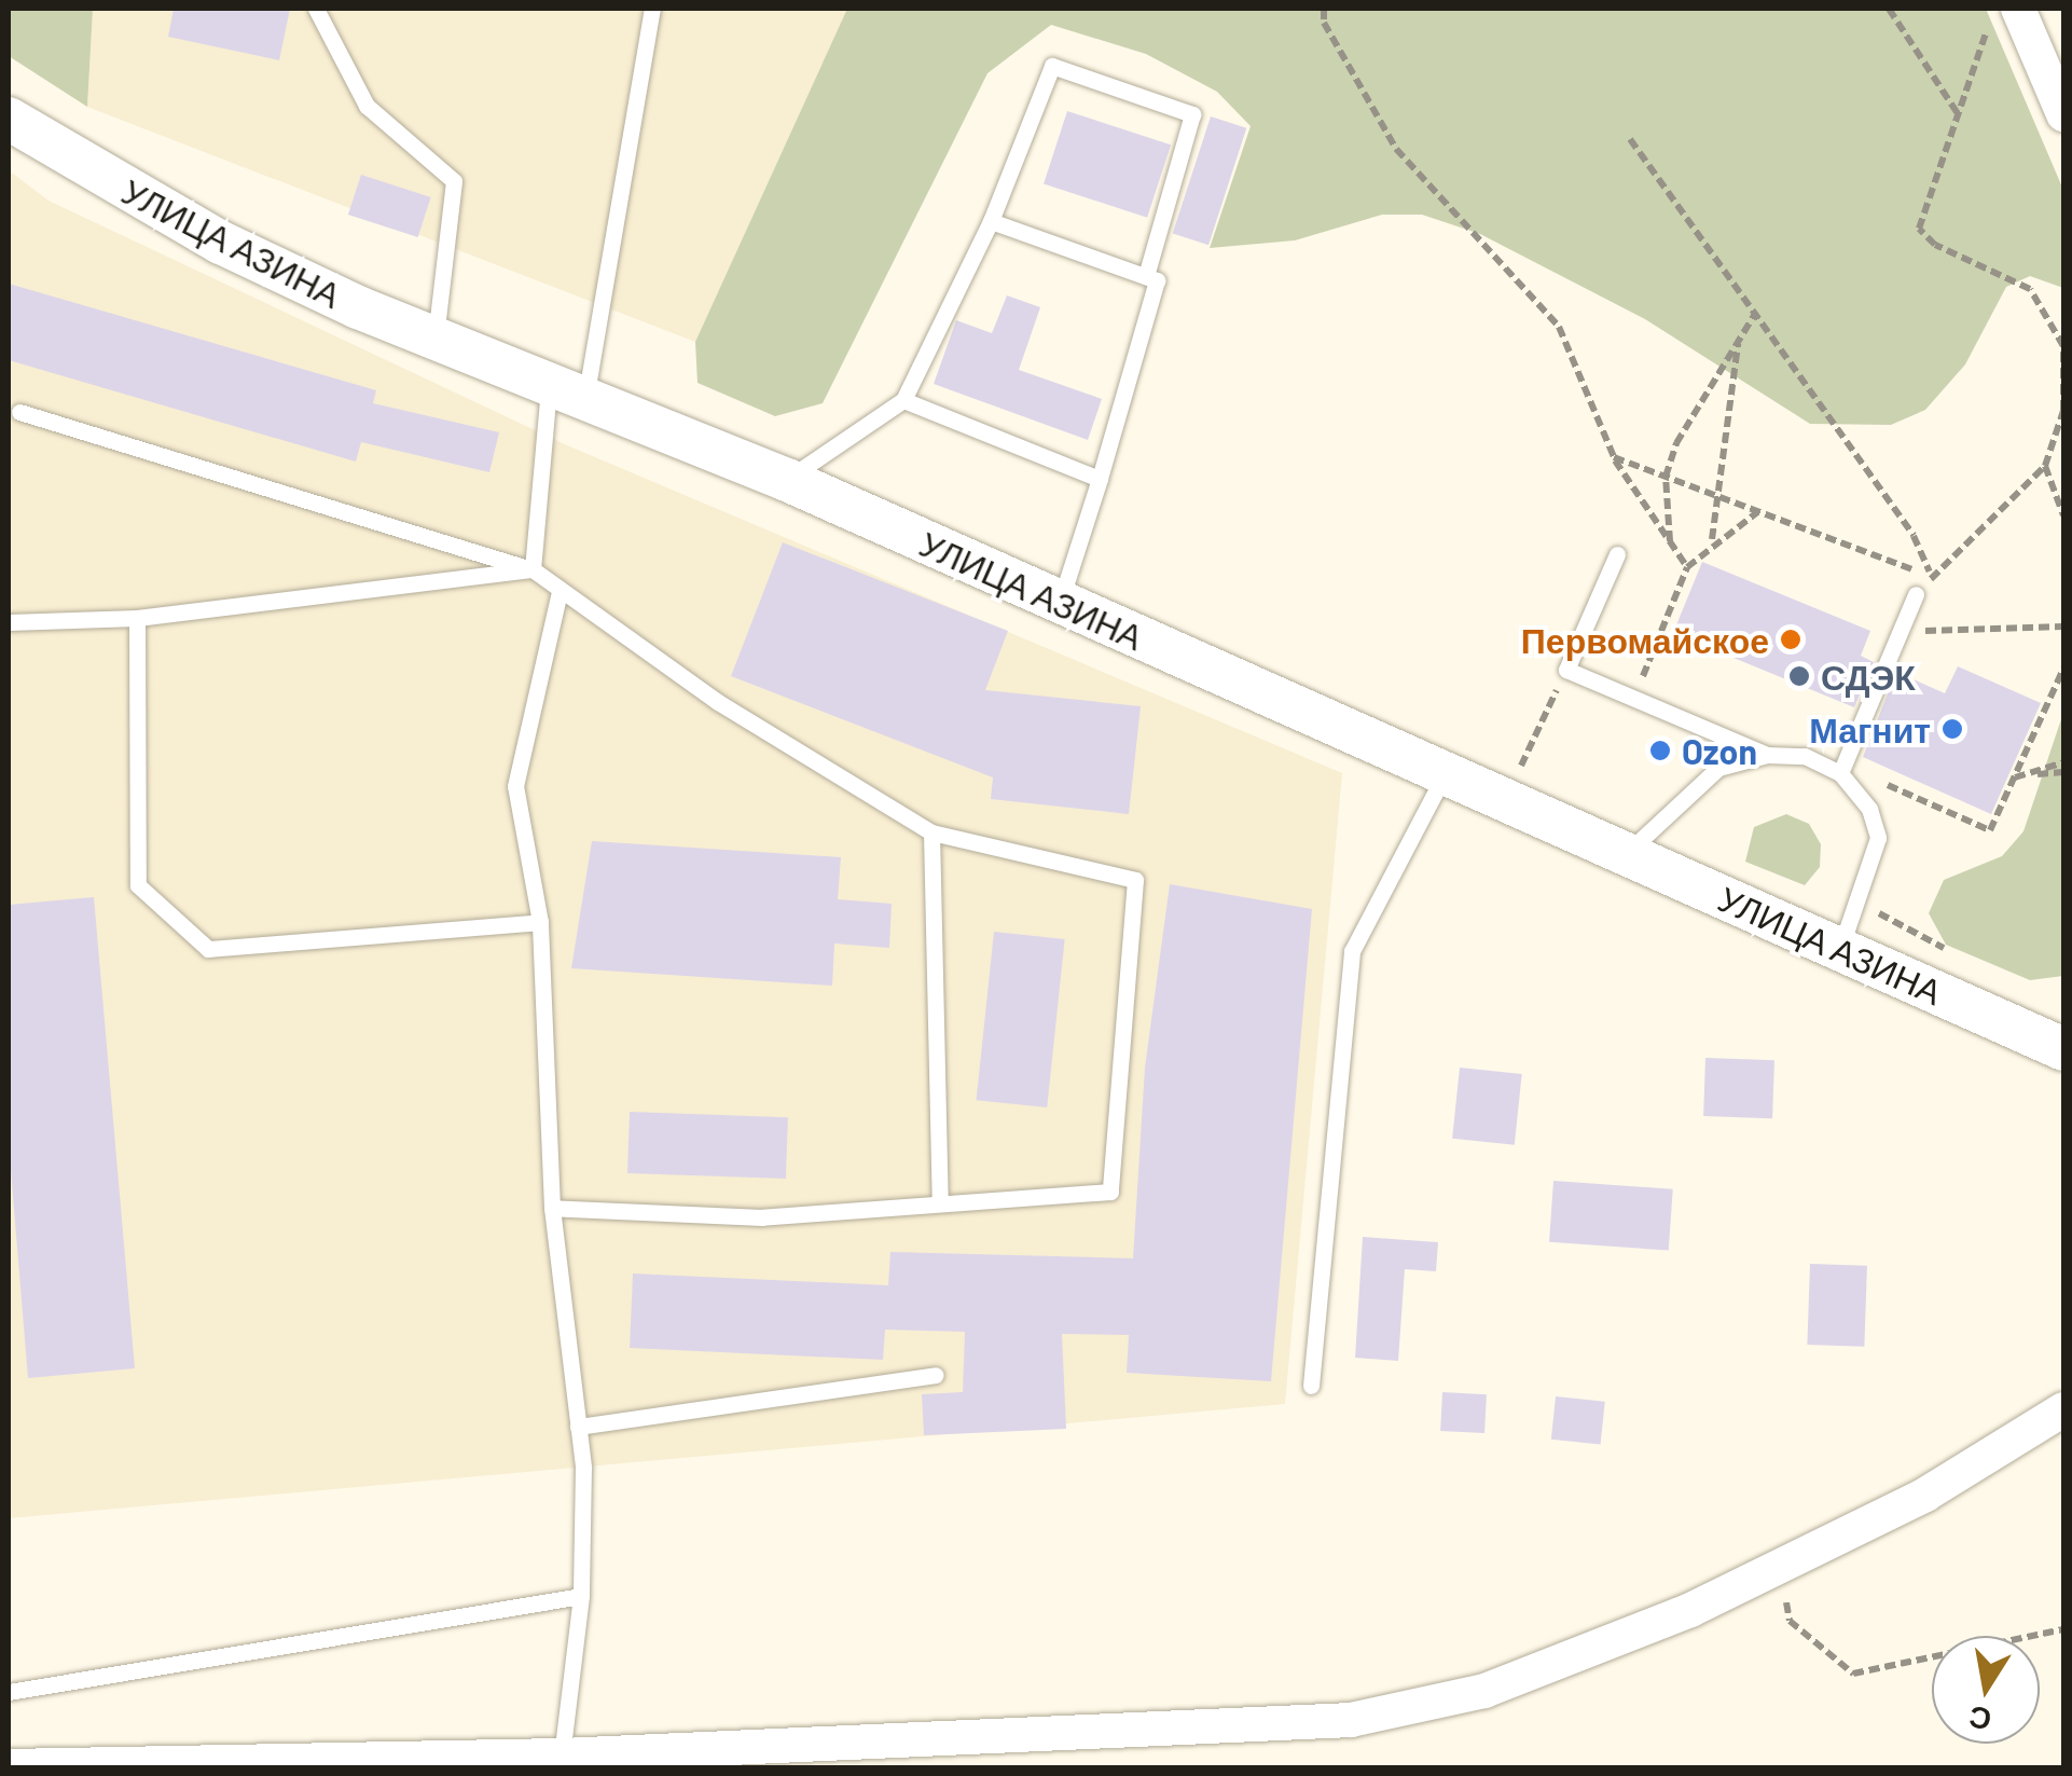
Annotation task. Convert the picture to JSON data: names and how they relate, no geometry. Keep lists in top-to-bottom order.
{
  "streets": {
    "street": ["УЛИЦА АЗИНА"]
  },
  "places": [
    "Первомайское",
    "СДЭК",
    "Магнит",
    "Ozon"
  ],
  "north": "bottom"
}
